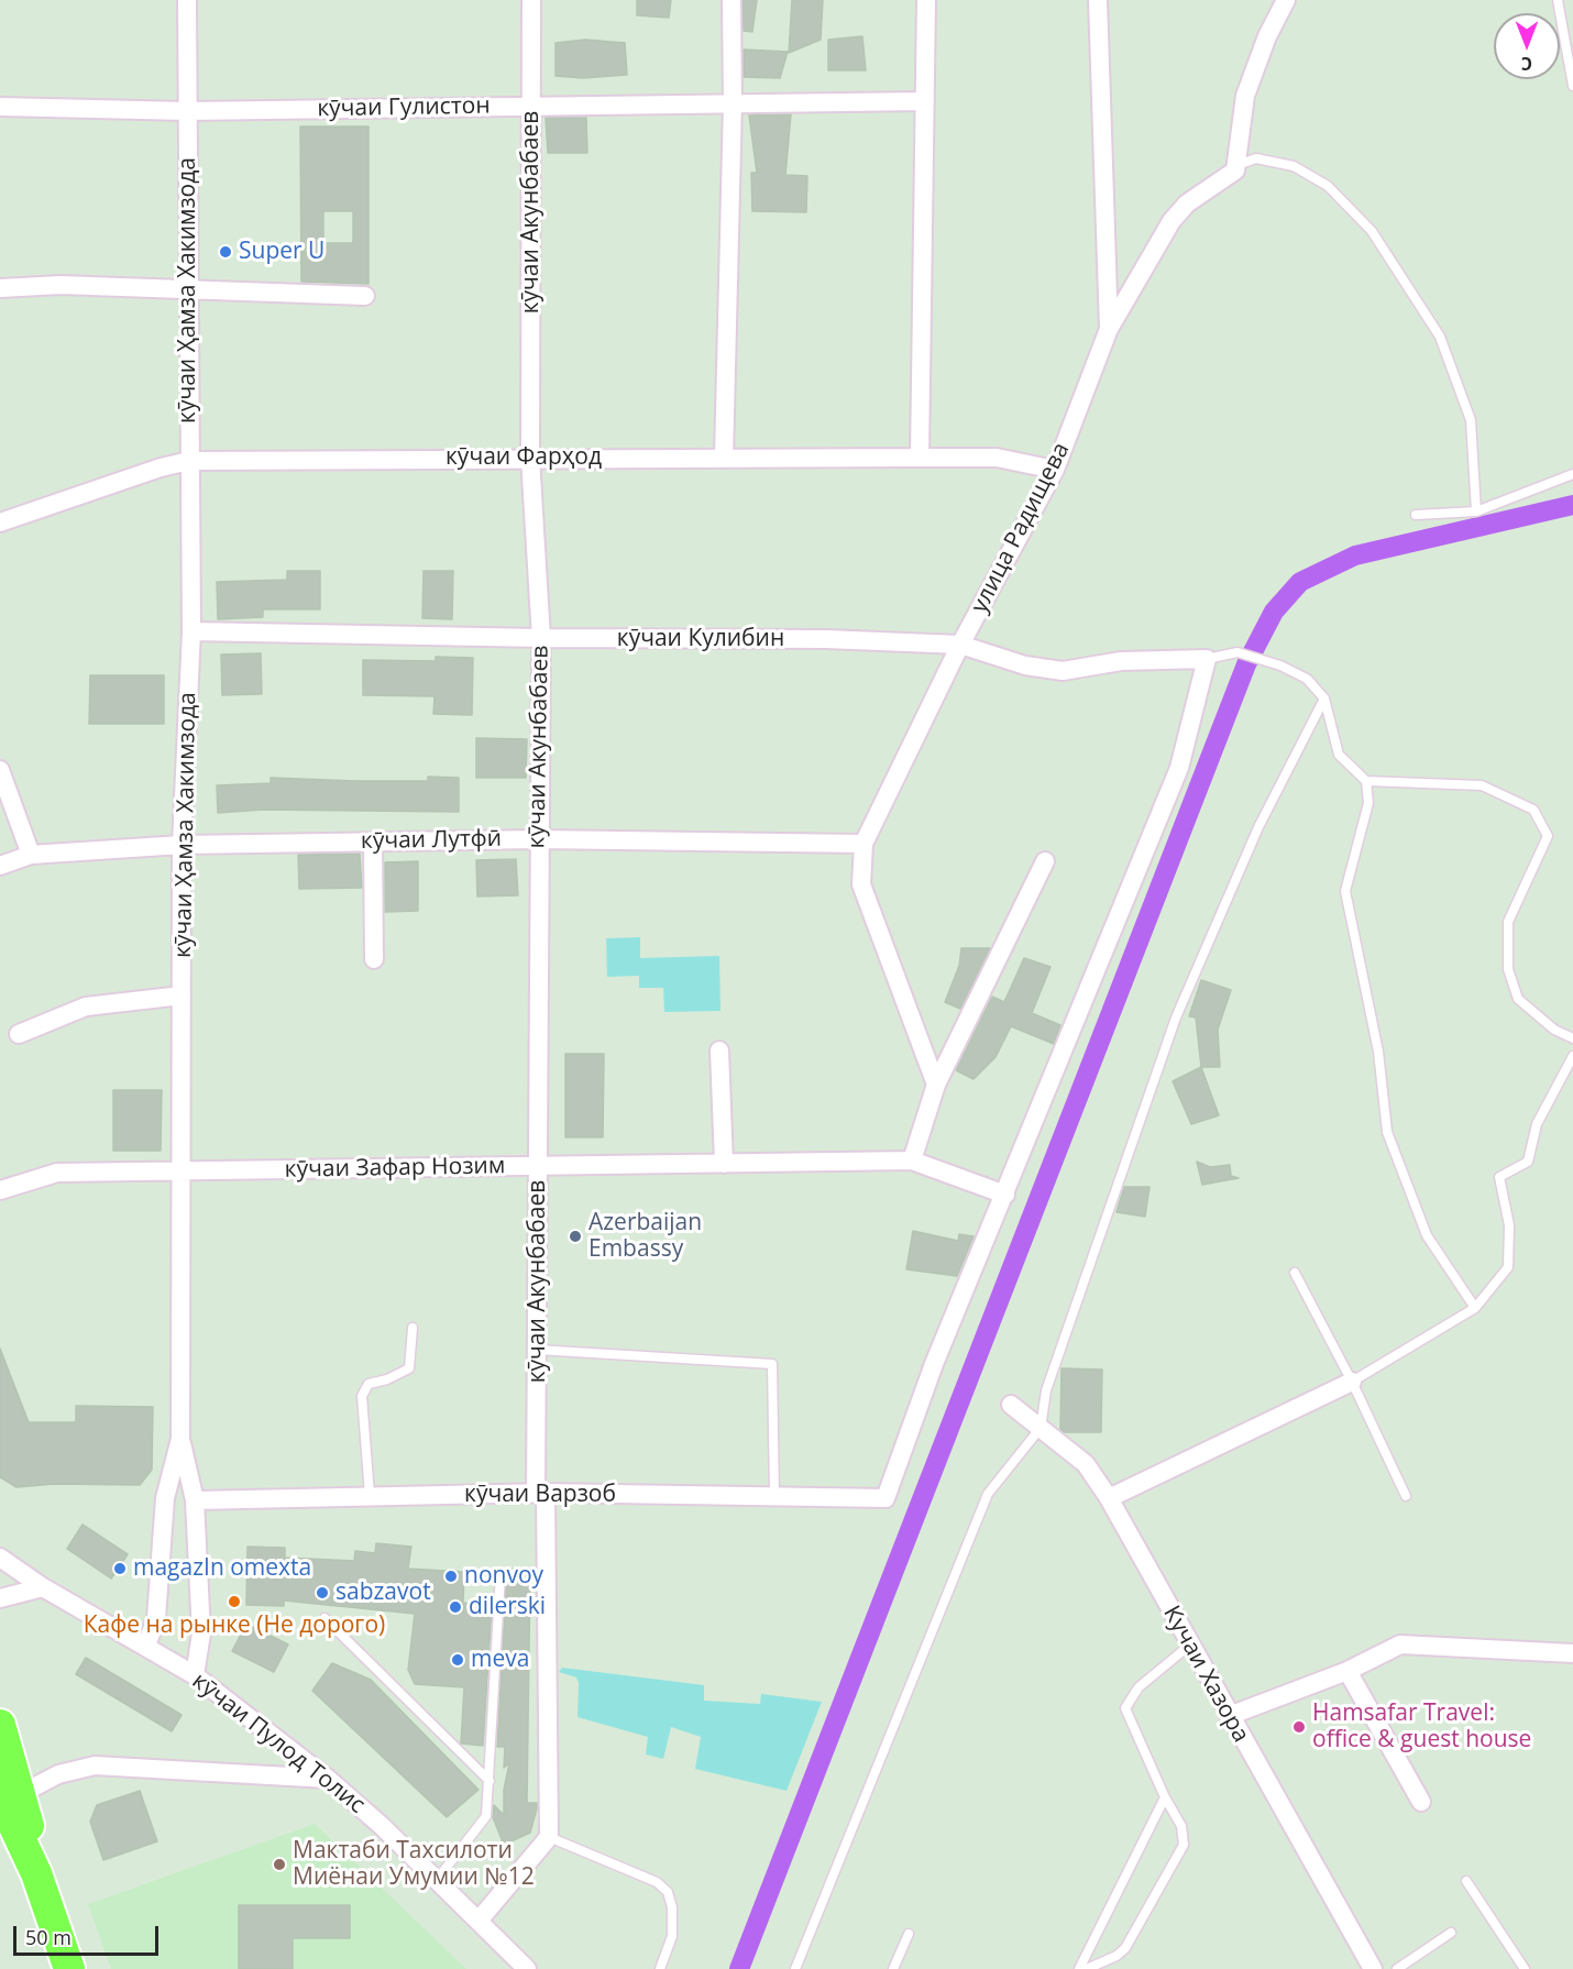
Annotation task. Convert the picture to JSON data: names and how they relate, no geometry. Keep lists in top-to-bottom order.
{
  "streets": {
    "street": [
      "кӯчаи Гулистон",
      "кӯчаи Акунбабаев",
      "кӯчаи Ҳамза Хакимзода",
      "кӯчаи Фарҳод",
      "улица Радищева",
      "кӯчаи Кулибин",
      "кӯчаи Лутфӣ",
      "кӯчаи Зафар Нозим",
      "кӯчаи Варзоб",
      "Кучаи Хазора",
      "кӯчаи Пулод Толис"
    ]
  },
  "crossings": [
    ["кӯчаи Гулистон", "кӯчаи Акунбабаев"],
    ["кӯчаи Гулистон", "кӯчаи Ҳамза Хакимзода"],
    ["кӯчаи Акунбабаев", "кӯчаи Фарҳод"],
    ["кӯчаи Акунбабаев", "кӯчаи Кулибин"],
    ["кӯчаи Акунбабаев", "кӯчаи Лутфӣ"],
    ["кӯчаи Акунбабаев", "кӯчаи Зафар Нозим"],
    ["кӯчаи Акунбабаев", "кӯчаи Варзоб"],
    ["кӯчаи Ҳамза Хакимзода", "кӯчаи Фарҳод"],
    ["кӯчаи Ҳамза Хакимзода", "кӯчаи Кулибин"],
    ["кӯчаи Ҳамза Хакимзода", "кӯчаи Лутфӣ"],
    ["кӯчаи Ҳамза Хакимзода", "кӯчаи Зафар Нозим"],
    ["кӯчаи Ҳамза Хакимзода", "кӯчаи Пулод Толис"],
    ["кӯчаи Фарҳод", "улица Радищева"],
    ["улица Радищева", "кӯчаи Кулибин"],
    ["улица Радищева", "кӯчаи Лутфӣ"]
  ],
  "places": [
    "Super U",
    "Azerbaijan Embassy",
    "magazIn omexta",
    "nonvoy",
    "sabzavot",
    "Кафе на рынке (Не дорого)",
    "dilerski",
    "meva",
    "Hamsafar Travel: office & guest house",
    "Мактаби Тахсилоти Миёнаи Умумии №12"
  ],
  "scale_bar": "50 m",
  "north": "bottom"
}
